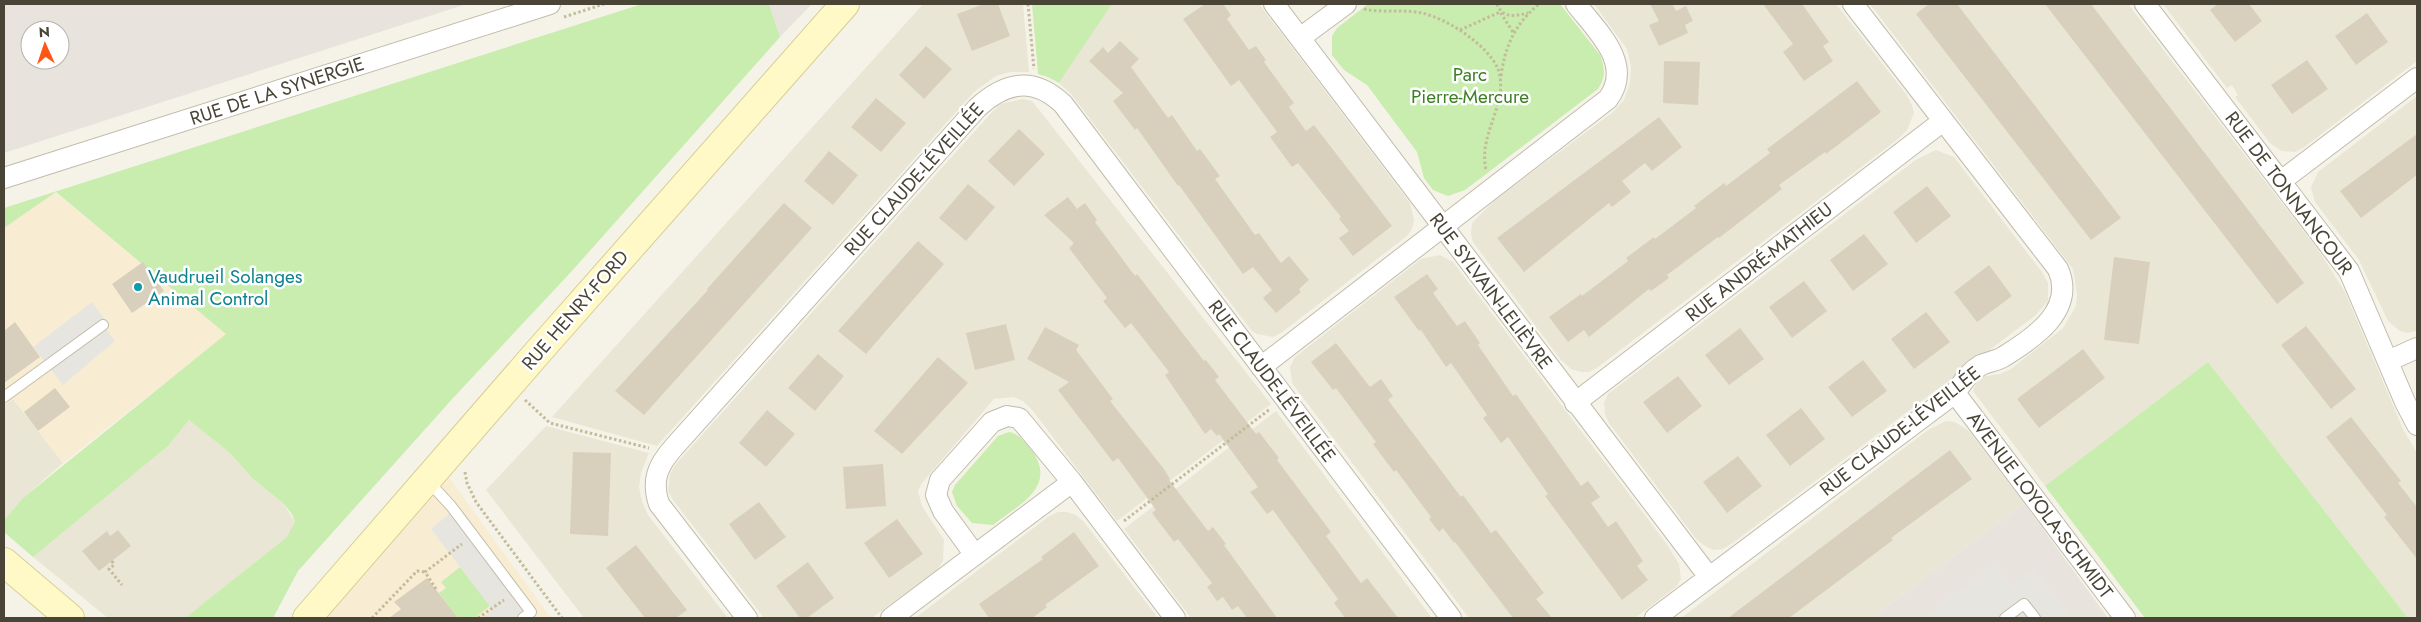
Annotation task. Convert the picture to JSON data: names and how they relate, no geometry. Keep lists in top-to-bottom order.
{
  "streets": {
    "street": [
      "RUE DE LA SYNERGIE",
      "RUE CLAUDE-LÉVEILLÉE",
      "RUE DE TONNANCOUR",
      "RUE ANDRÉ-MATHIEU",
      "RUE SYLVAIN-LELIÈVRE",
      "RUE HENRY-FORD",
      "AVENUE LOYOLA-SCHMIDT"
    ]
  },
  "crossings": [
    ["RUE CLAUDE-LÉVEILLÉE", "RUE ANDRÉ-MATHIEU"],
    ["RUE CLAUDE-LÉVEILLÉE", "RUE SYLVAIN-LELIÈVRE"],
    ["RUE CLAUDE-LÉVEILLÉE", "AVENUE LOYOLA-SCHMIDT"],
    ["RUE ANDRÉ-MATHIEU", "RUE SYLVAIN-LELIÈVRE"]
  ],
  "parks": ["Parc Pierre-Mercure"],
  "places": ["Vaudrueil Solanges Animal Control"],
  "north": "top"
}
